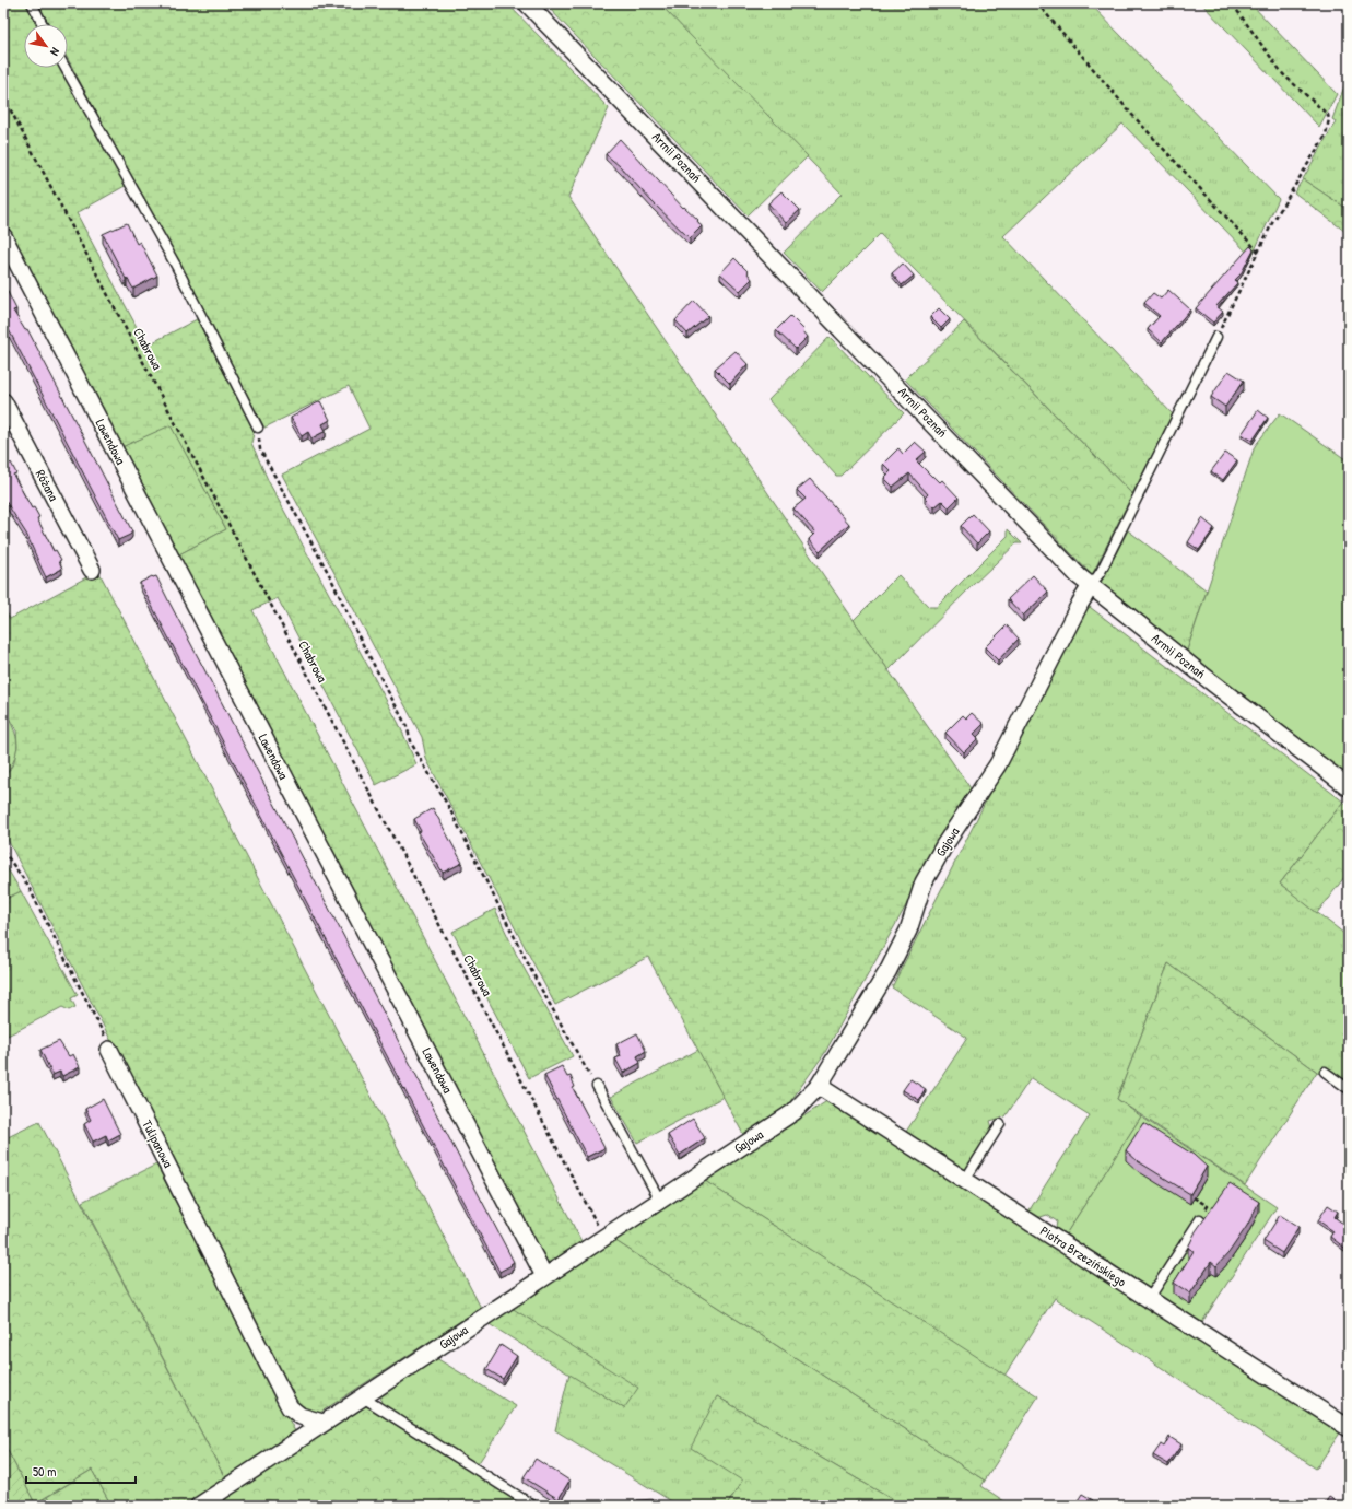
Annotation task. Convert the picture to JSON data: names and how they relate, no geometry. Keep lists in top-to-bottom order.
{
  "streets": {
    "street": [
      "Armii Poznań",
      "Lawendowa",
      "Różana",
      "Gajowa",
      "Tulipanowa",
      "Piotra Brzezińskiego"
    ],
    "path": ["Chabrowa"]
  },
  "crossings": [
    ["Armii Poznań", "Gajowa"],
    ["Chabrowa", "Gajowa"],
    ["Lawendowa", "Gajowa"],
    ["Gajowa", "Tulipanowa"],
    ["Gajowa", "Piotra Brzezińskiego"]
  ],
  "scale_bar": "50 m",
  "north": "bottom right"
}
